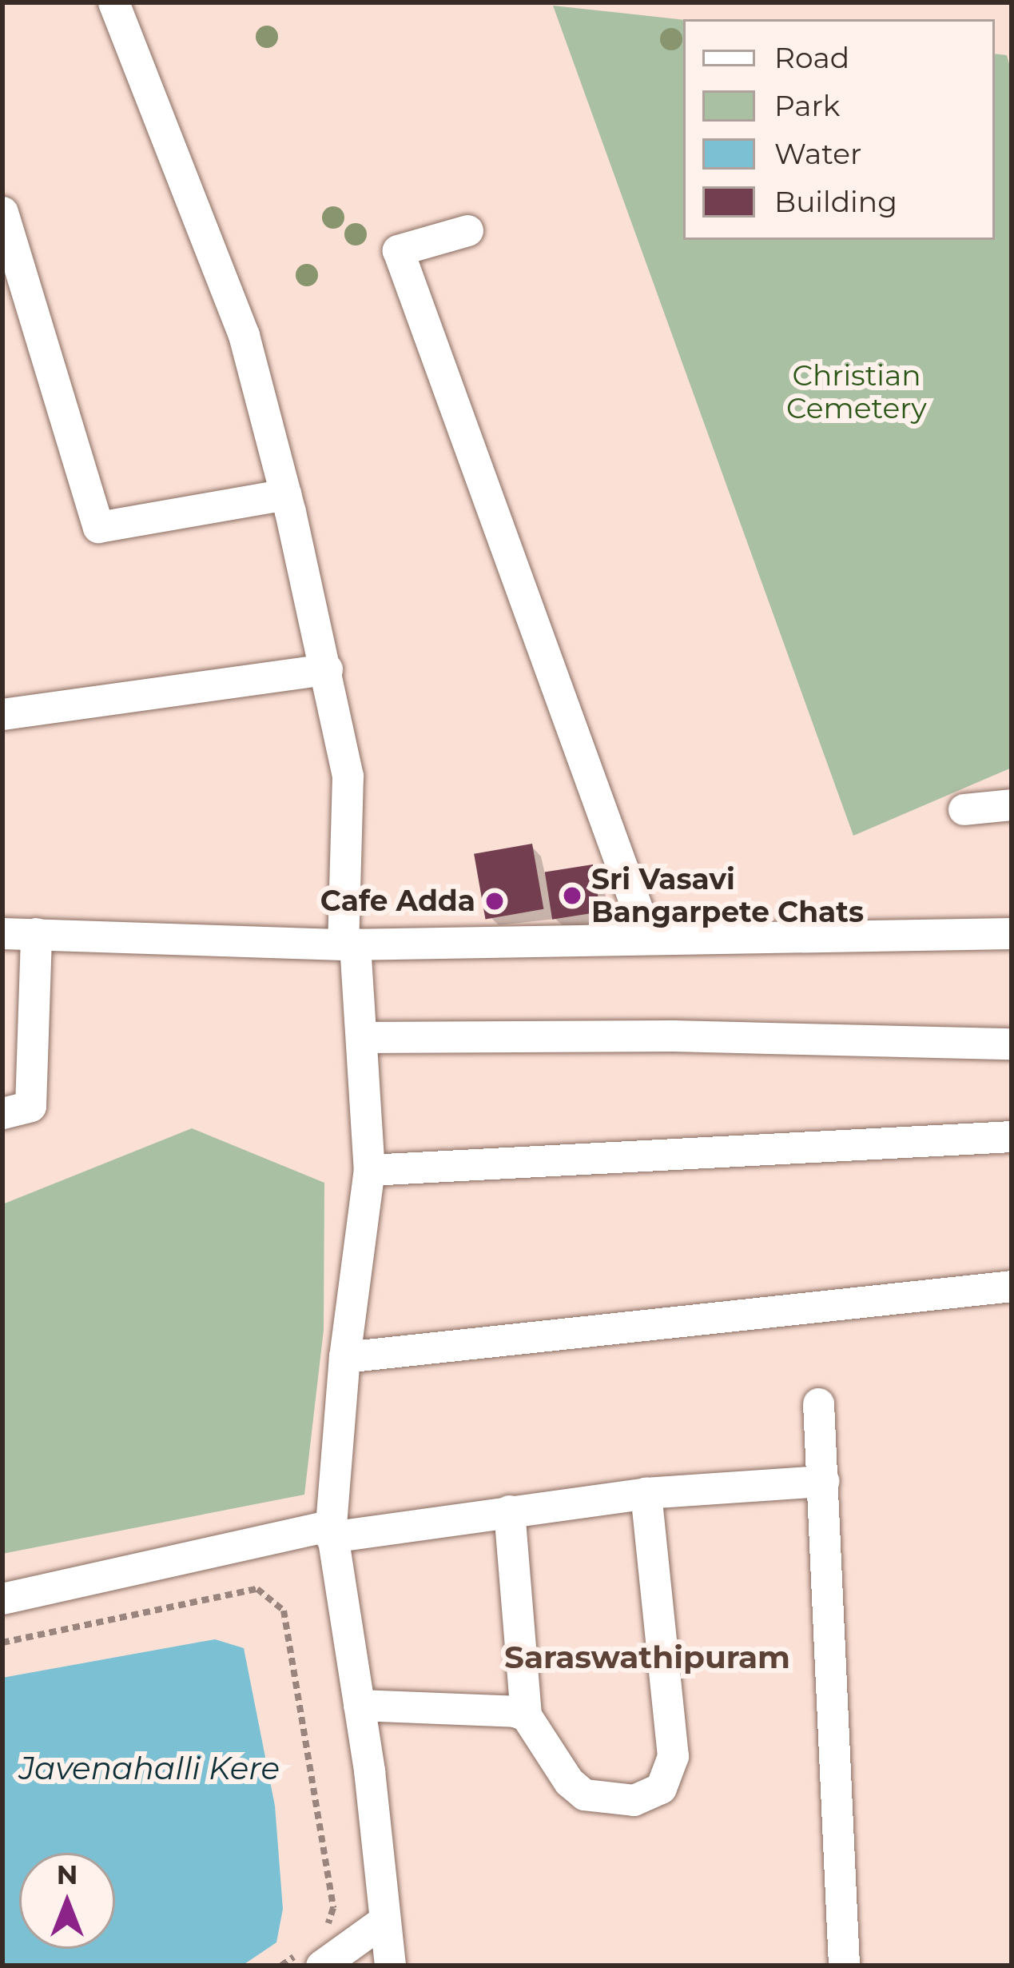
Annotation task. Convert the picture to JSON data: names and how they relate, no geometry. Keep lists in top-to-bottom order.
{
  "districts": ["Saraswathipuram"],
  "water": ["Javenahalli Kere"],
  "parks": ["Christian Cemetery"],
  "places": ["Sri Vasavi Bangarpete Chats", "Cafe Adda"],
  "legend": [
    "Road",
    "Park",
    "Water",
    "Building"
  ],
  "north": "top"
}
